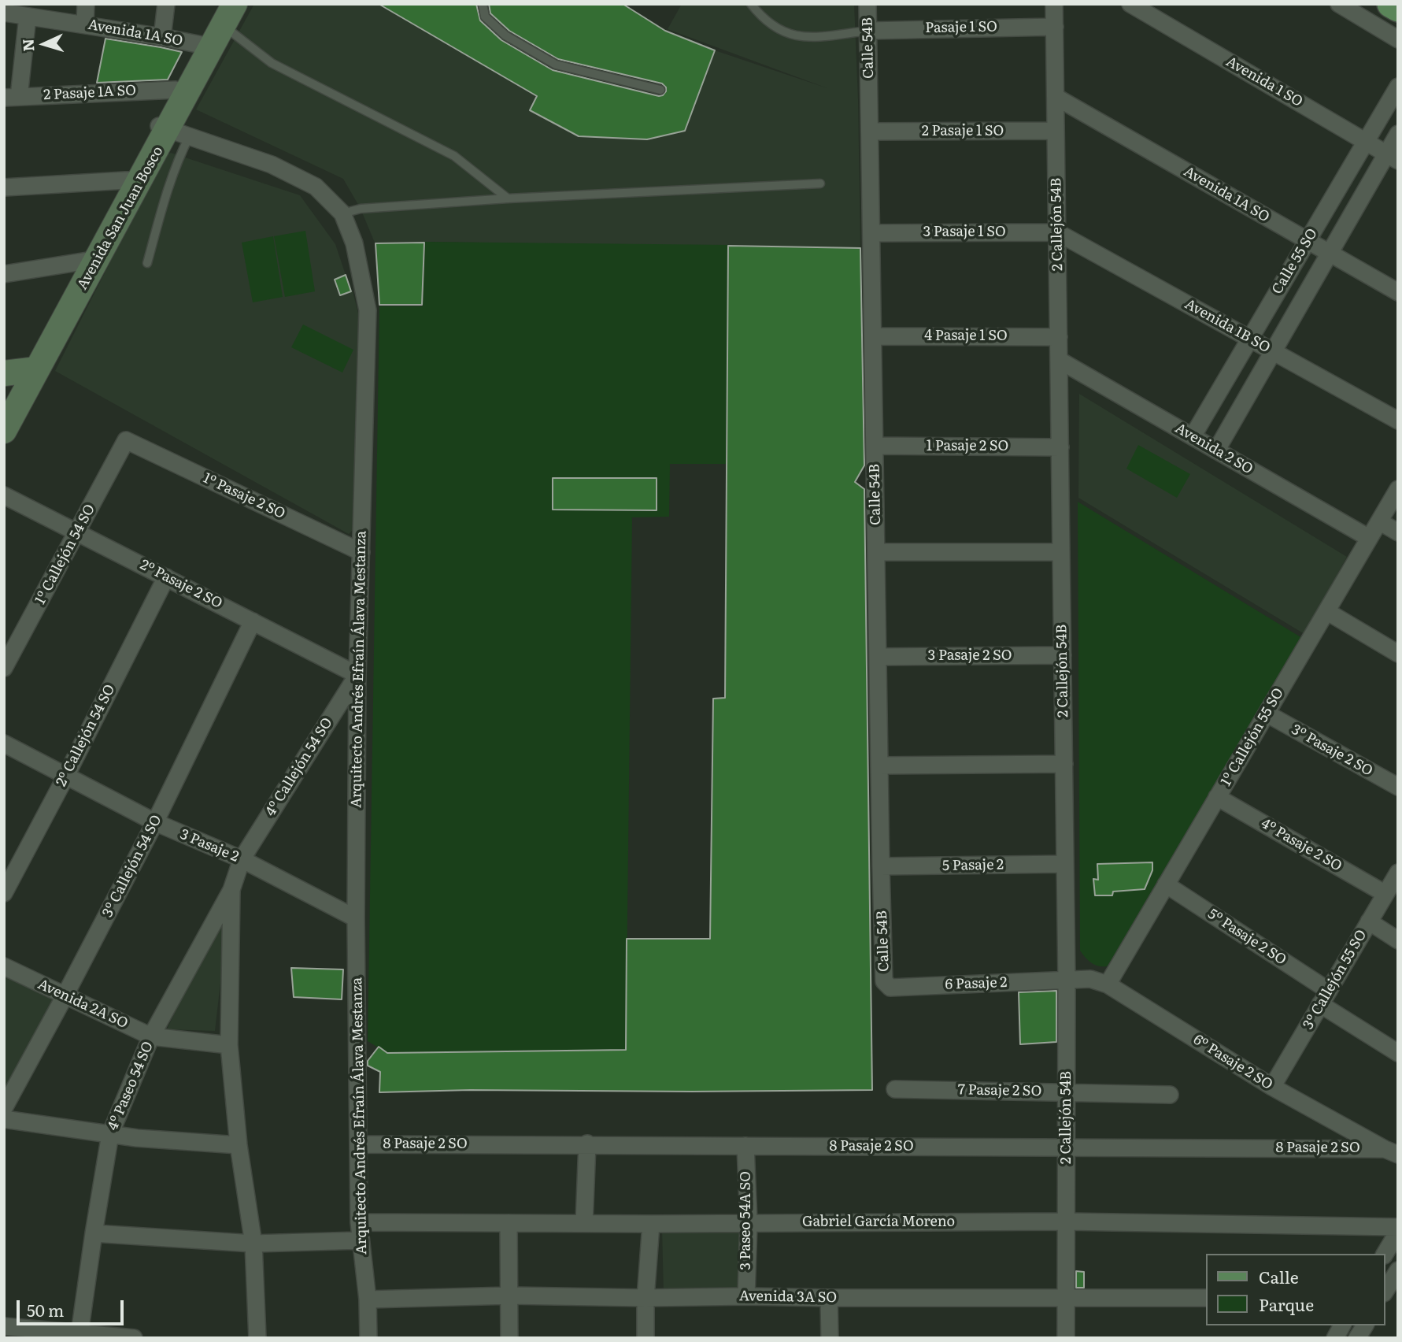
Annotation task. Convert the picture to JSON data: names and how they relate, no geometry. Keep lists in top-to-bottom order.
{
  "streets": {
    "street": [
      "Pasaje 1 SO",
      "Avenida 1A SO",
      "Calle 54B",
      "Avenida 1 SO",
      "2 Pasaje 1A SO",
      "2 Pasaje 1 SO",
      "Avenida San Juan Bosco",
      "2 Callejón 54B",
      "3 Pasaje 1 SO",
      "Calle 55 SO",
      "Avenida 1B SO",
      "4 Pasaje 1 SO",
      "1 Pasaje 2 SO",
      "Avenida 2 SO",
      "1º Pasaje 2 SO",
      "1º Callejón 54 SO",
      "2º Pasaje 2 SO",
      "3 Pasaje 2 SO",
      "Arquitecto Andrés Efraín Álava Mestanza",
      "2º Callejón 54 SO",
      "1º Callejón 55 SO",
      "3º Pasaje 2 SO",
      "4º Callejón 54 SO",
      "4º Pasaje 2 SO",
      "3 Pasaje 2",
      "5 Pasaje 2",
      "3º Callejón 54 SO",
      "5º Pasaje 2 SO",
      "3º Callejón 55 SO",
      "6 Pasaje 2",
      "Avenida 2A SO",
      "6º Pasaje 2 SO",
      "4º Paseo 54 SO",
      "7 Pasaje 2 SO",
      "8 Pasaje 2 SO",
      "3 Paseo 54A SO",
      "Gabriel García Moreno",
      "Avenida 3A SO"
    ]
  },
  "crossings": [
    ["Pasaje 1 SO", "Calle 54B"],
    ["Pasaje 1 SO", "2 Callejón 54B"],
    ["Avenida 1A SO", "Avenida San Juan Bosco"],
    ["Avenida 1A SO", "2 Callejón 54B"],
    ["Avenida 1A SO", "Calle 55 SO"],
    ["Calle 54B", "2 Pasaje 1 SO"],
    ["Calle 54B", "3 Pasaje 1 SO"],
    ["Calle 54B", "4 Pasaje 1 SO"],
    ["Calle 54B", "1 Pasaje 2 SO"],
    ["Calle 54B", "3 Pasaje 2 SO"],
    ["Calle 54B", "5 Pasaje 2"],
    ["Calle 54B", "6 Pasaje 2"],
    ["Avenida 1 SO", "Calle 55 SO"],
    ["2 Pasaje 1A SO", "Avenida San Juan Bosco"],
    ["2 Pasaje 1 SO", "2 Callejón 54B"],
    ["Avenida San Juan Bosco", "Arquitecto Andrés Efraín Álava Mestanza"],
    ["2 Callejón 54B", "3 Pasaje 1 SO"],
    ["2 Callejón 54B", "Avenida 1B SO"],
    ["2 Callejón 54B", "4 Pasaje 1 SO"],
    ["2 Callejón 54B", "1 Pasaje 2 SO"],
    ["2 Callejón 54B", "Avenida 2 SO"],
    ["2 Callejón 54B", "3 Pasaje 2 SO"],
    ["2 Callejón 54B", "5 Pasaje 2"],
    ["2 Callejón 54B", "6 Pasaje 2"],
    ["2 Callejón 54B", "6º Pasaje 2 SO"],
    ["2 Callejón 54B", "7 Pasaje 2 SO"],
    ["2 Callejón 54B", "8 Pasaje 2 SO"],
    ["2 Callejón 54B", "Gabriel García Moreno"],
    ["2 Callejón 54B", "Avenida 3A SO"],
    ["3 Pasaje 1 SO", "Avenida 1B SO"],
    ["Calle 55 SO", "Avenida 1B SO"],
    ["Calle 55 SO", "Avenida 2 SO"],
    ["Avenida 2 SO", "1º Callejón 55 SO"],
    ["1º Pasaje 2 SO", "1º Callejón 54 SO"],
    ["1º Pasaje 2 SO", "Arquitecto Andrés Efraín Álava Mestanza"],
    ["1º Callejón 54 SO", "2º Pasaje 2 SO"],
    ["2º Pasaje 2 SO", "Arquitecto Andrés Efraín Álava Mestanza"],
    ["2º Pasaje 2 SO", "2º Callejón 54 SO"],
    ["2º Pasaje 2 SO", "4º Callejón 54 SO"],
    ["2º Pasaje 2 SO", "3º Callejón 54 SO"],
    ["Arquitecto Andrés Efraín Álava Mestanza", "4º Callejón 54 SO"],
    ["Arquitecto Andrés Efraín Álava Mestanza", "3 Pasaje 2"],
    ["Arquitecto Andrés Efraín Álava Mestanza", "8 Pasaje 2 SO"],
    ["Arquitecto Andrés Efraín Álava Mestanza", "Gabriel García Moreno"],
    ["Arquitecto Andrés Efraín Álava Mestanza", "Avenida 3A SO"],
    ["2º Callejón 54 SO", "3 Pasaje 2"],
    ["1º Callejón 55 SO", "3º Pasaje 2 SO"],
    ["1º Callejón 55 SO", "4º Pasaje 2 SO"],
    ["1º Callejón 55 SO", "5º Pasaje 2 SO"],
    ["1º Callejón 55 SO", "6º Pasaje 2 SO"],
    ["4º Callejón 54 SO", "3 Pasaje 2"],
    ["4º Callejón 54 SO", "4º Paseo 54 SO"],
    ["4º Pasaje 2 SO", "3º Callejón 55 SO"],
    ["3 Pasaje 2", "3º Callejón 54 SO"],
    ["3 Pasaje 2", "4º Paseo 54 SO"],
    ["3º Callejón 54 SO", "Avenida 2A SO"],
    ["5º Pasaje 2 SO", "3º Callejón 55 SO"],
    ["3º Callejón 55 SO", "6º Pasaje 2 SO"],
    ["6 Pasaje 2", "6º Pasaje 2 SO"],
    ["Avenida 2A SO", "4º Paseo 54 SO"],
    ["6º Pasaje 2 SO", "8 Pasaje 2 SO"],
    ["8 Pasaje 2 SO", "3 Paseo 54A SO"],
    ["3 Paseo 54A SO", "Gabriel García Moreno"],
    ["3 Paseo 54A SO", "Avenida 3A SO"]
  ],
  "legend": ["Calle", "Parque"],
  "scale_bar": "50 m",
  "north": "left"
}
